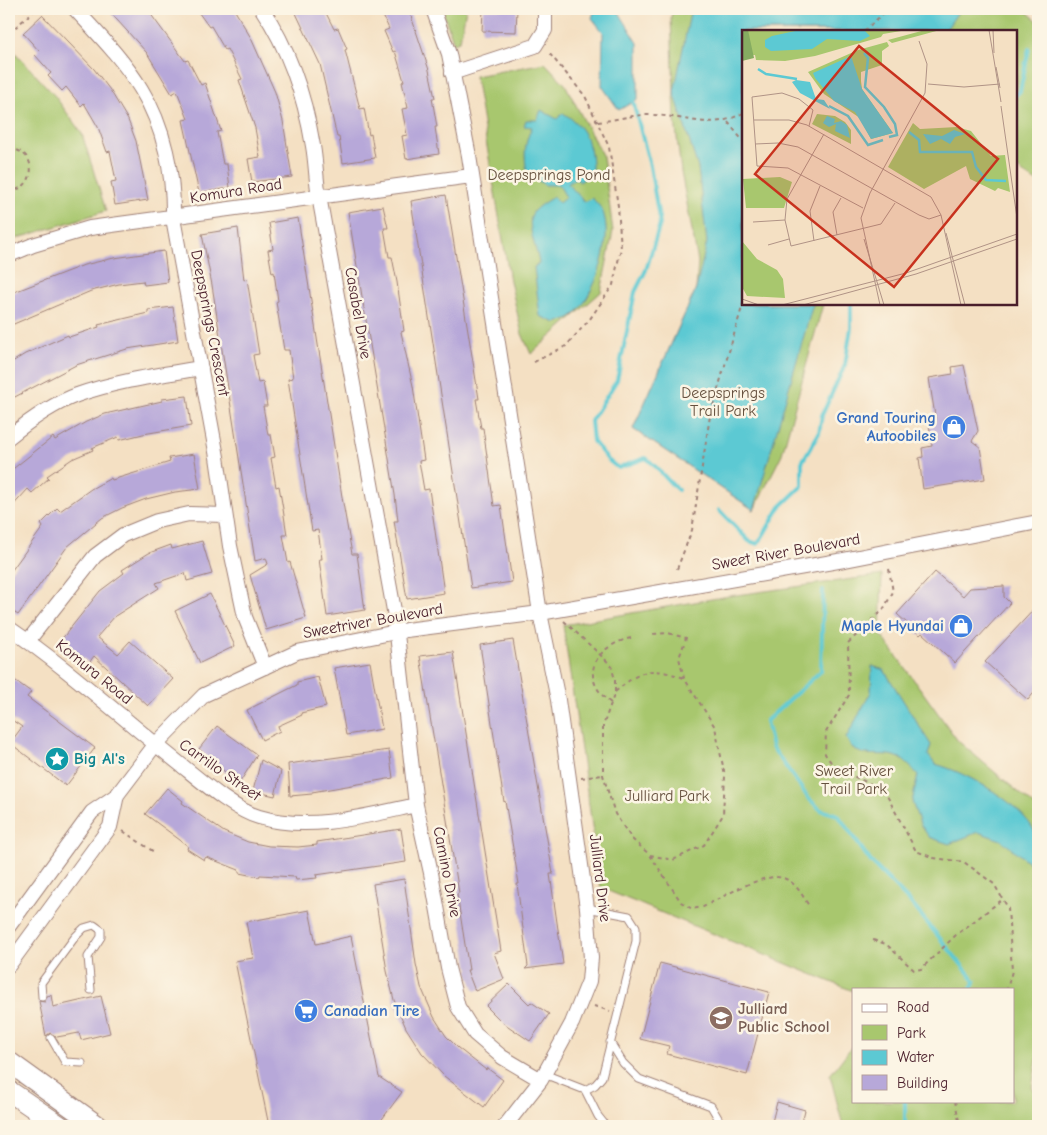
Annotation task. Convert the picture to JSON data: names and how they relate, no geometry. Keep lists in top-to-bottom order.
{
  "streets": {
    "street": [
      "Komura Road",
      "Casabel Drive",
      "Deepsprings Crescent",
      "Sweet River Boulevard",
      "Sweetriver Boulevard",
      "Carrillo Street",
      "Camino Drive",
      "Julliard Drive"
    ]
  },
  "crossings": [
    ["Komura Road", "Casabel Drive"],
    ["Komura Road", "Deepsprings Crescent"],
    ["Komura Road", "Sweetriver Boulevard"],
    ["Komura Road", "Carrillo Street"],
    ["Casabel Drive", "Sweetriver Boulevard"],
    ["Casabel Drive", "Camino Drive"],
    ["Deepsprings Crescent", "Sweetriver Boulevard"],
    ["Sweet River Boulevard", "Sweetriver Boulevard"],
    ["Sweet River Boulevard", "Julliard Drive"],
    ["Sweetriver Boulevard", "Carrillo Street"],
    ["Sweetriver Boulevard", "Camino Drive"],
    ["Sweetriver Boulevard", "Julliard Drive"],
    ["Carrillo Street", "Camino Drive"],
    ["Camino Drive", "Julliard Drive"]
  ],
  "parks": [
    "Deepsprings Pond",
    "Deepsprings Trail Park",
    "Sweet River Trail Park",
    "Julliard Park"
  ],
  "places": {
    "shop": ["Grand Touring Autoobiles", "Maple Hyundai"],
    "place": ["Big Al's"],
    "supermarket": ["Canadian Tire"],
    "school or university": ["Julliard Public School"]
  },
  "legend": [
    "Road",
    "Park",
    "Water",
    "Building"
  ]
}
